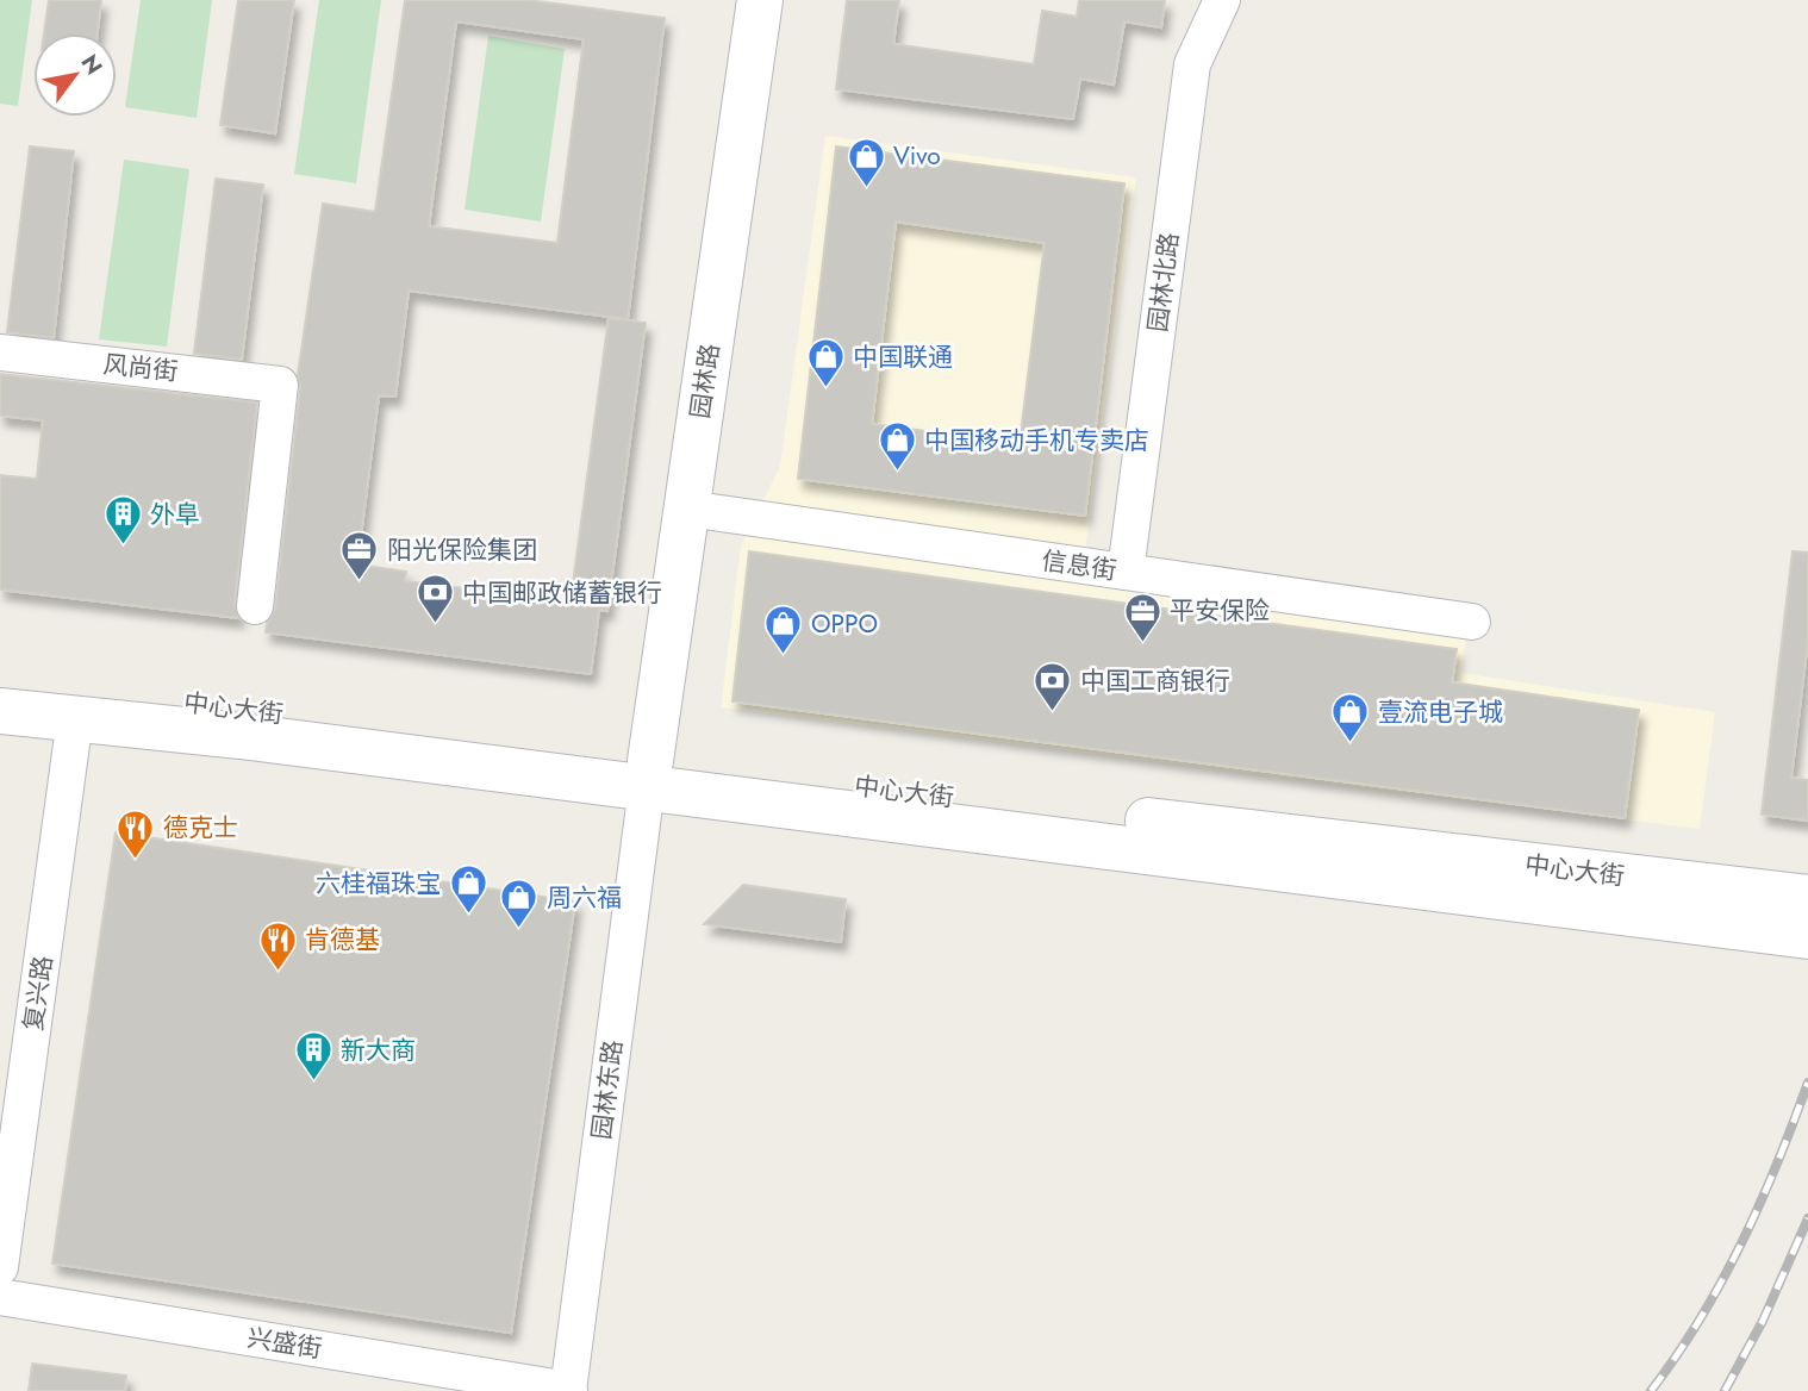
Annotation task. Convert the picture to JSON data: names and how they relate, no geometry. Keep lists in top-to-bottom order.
{
  "streets": {
    "main road": ["园林路", "中心大街"],
    "street": [
      "园林北路",
      "风尚街",
      "信息街",
      "复兴路",
      "园林东路",
      "兴盛街"
    ]
  },
  "crossings": [
    ["园林北路", "信息街"],
    ["园林路", "信息街"],
    ["园林路", "中心大街"],
    ["园林路", "园林东路"],
    ["中心大街", "复兴路"],
    ["中心大街", "园林东路"],
    ["园林东路", "兴盛街"]
  ],
  "places": {
    "shop": [
      "Vivo",
      "中国联通",
      "中国移动手机专卖店",
      "OPPO",
      "壹流电子城",
      "六桂福珠宝",
      "周六福"
    ],
    "building": ["外阜", "新大商"],
    "office": ["阳光保险集团", "平安保险"],
    "bank": ["中国邮政储蓄银行", "中国工商银行"],
    "restaurant": ["德克士", "肯德基"]
  },
  "north": "top right"
}
